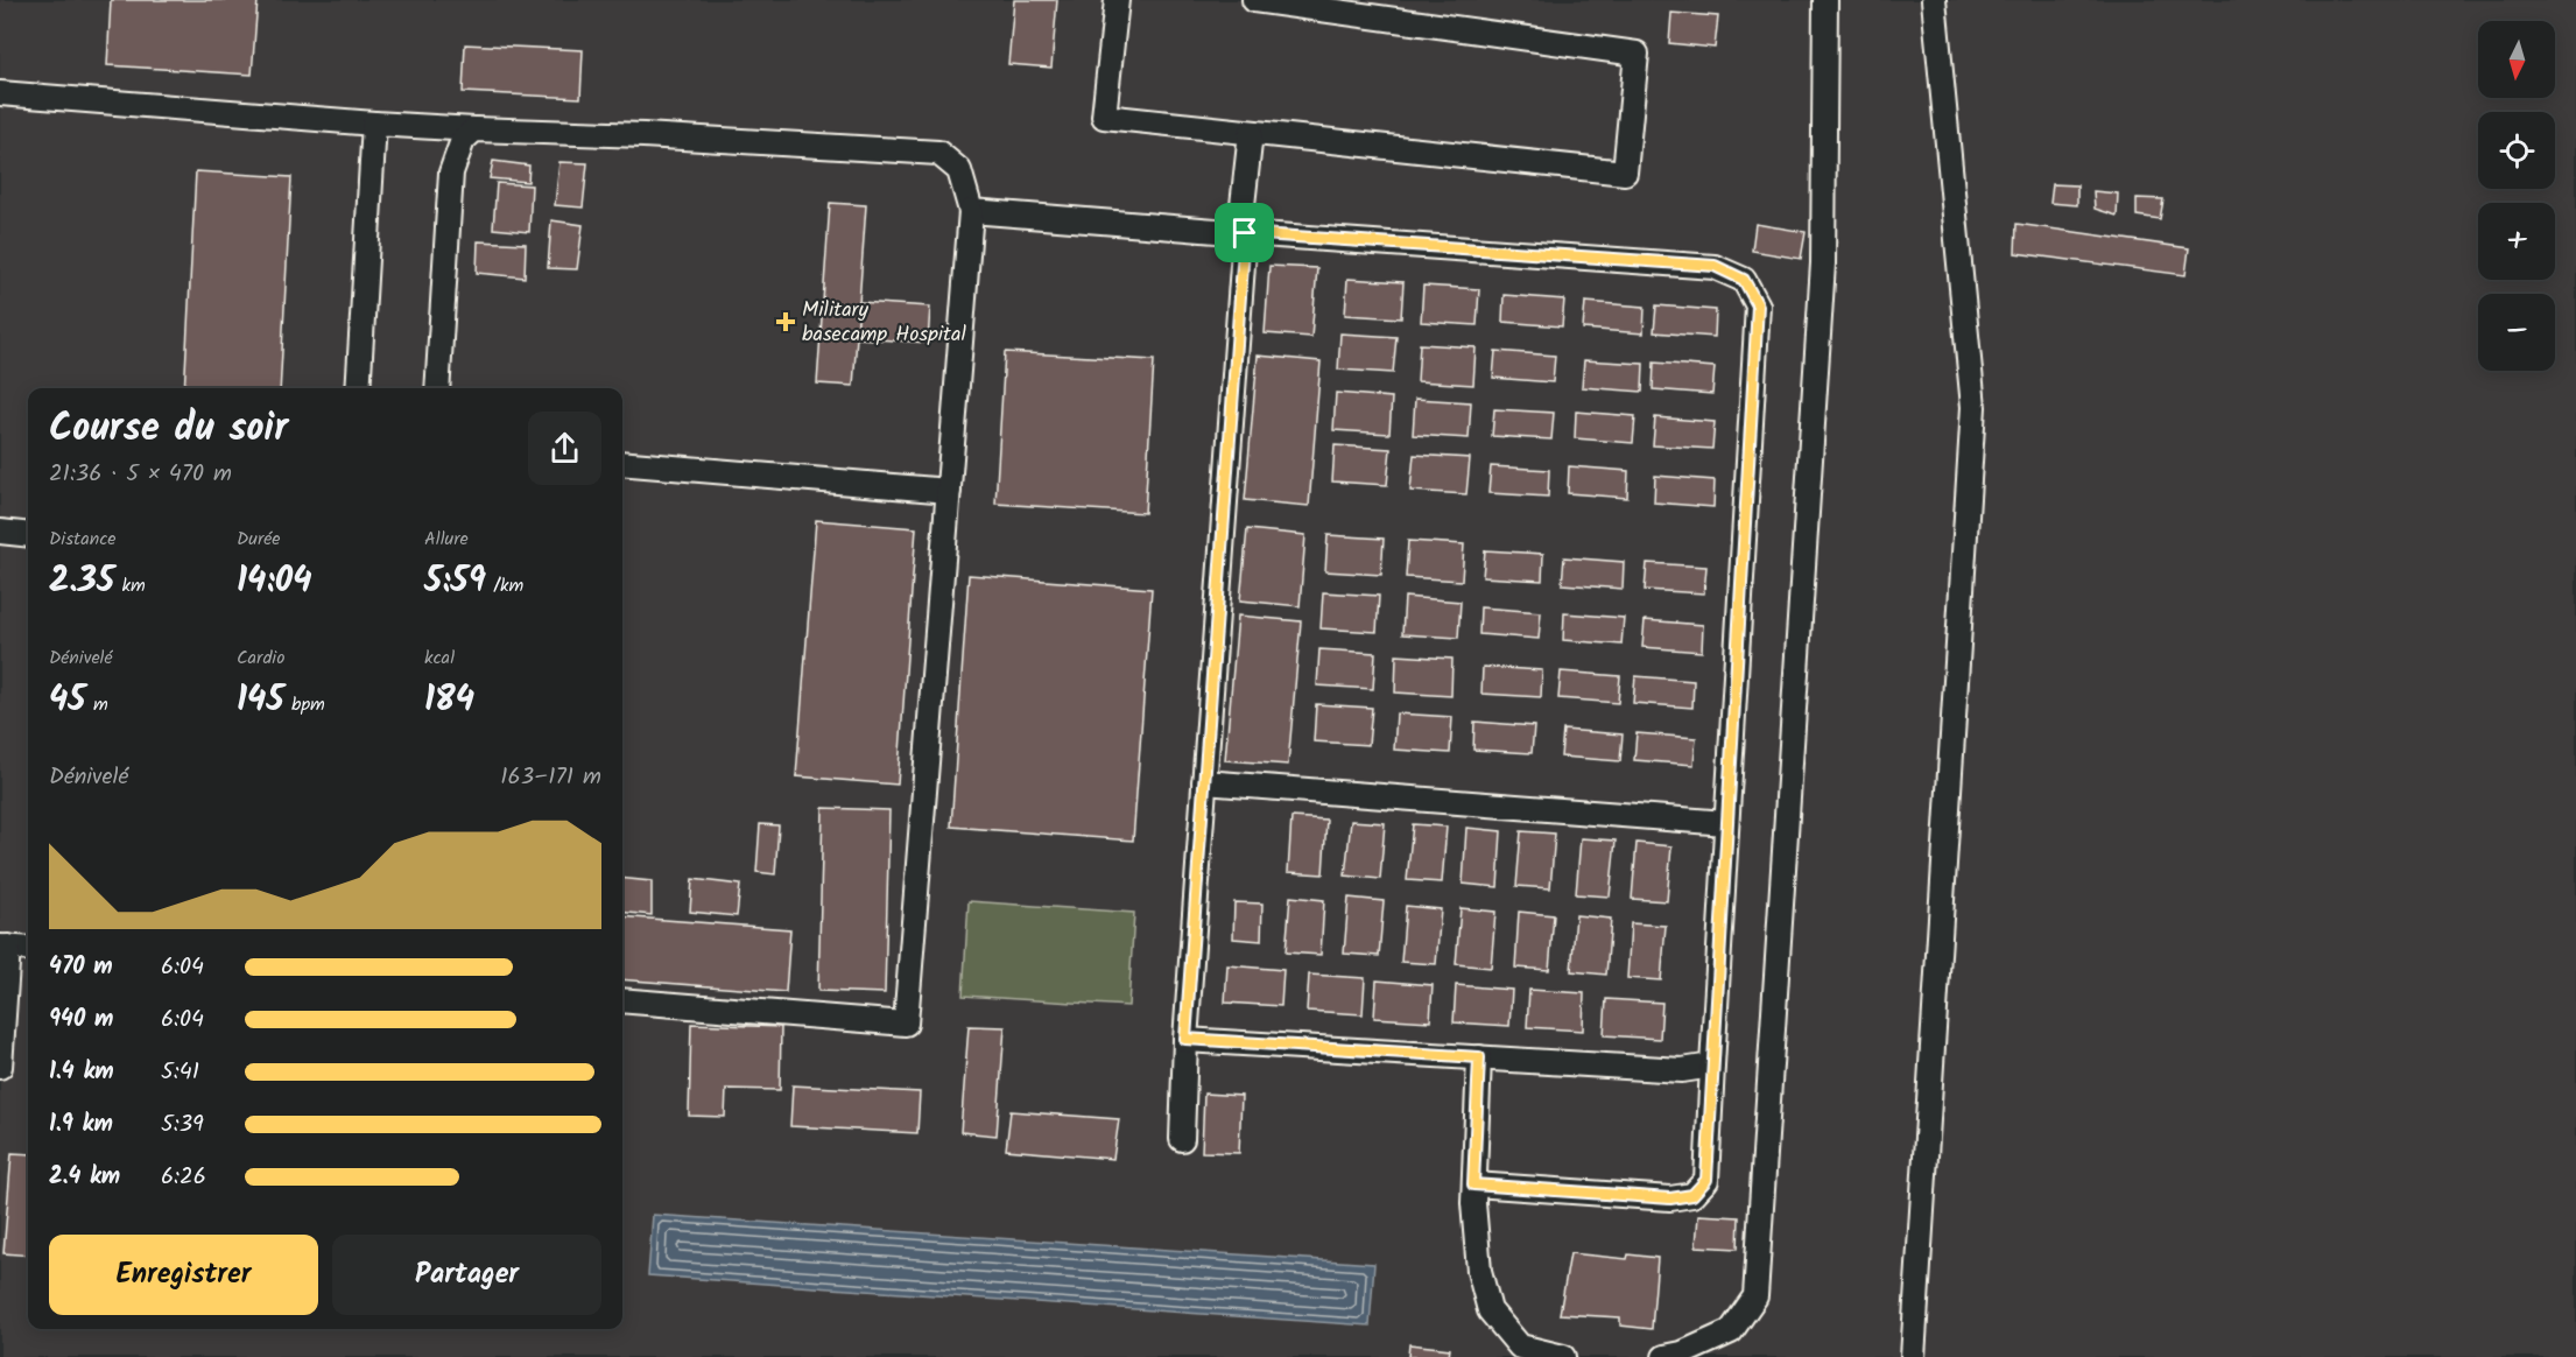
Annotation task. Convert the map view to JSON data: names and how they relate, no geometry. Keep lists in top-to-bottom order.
{
  "places": {
    "health": ["Military basecamp Hospital"]
  },
  "north": "bottom",
  "page": {
    "map_buttons": ["+", "−"],
    "heading": ["Course du soir", "21:36 · 5 × 470 m"],
    "stats": [
      ["Distance", "2.35 km"],
      ["Durée", "14:04"],
      ["Allure", "5:59 /km"],
      ["Dénivelé", "45 m"],
      ["Cardio", "145 bpm"],
      ["kcal", "184"]
    ],
    "chart": ["Dénivelé", "163–171 m"],
    "list": [
      {
        "name": "470 m",
        "note": "6:04"
      },
      {
        "name": "940 m",
        "note": "6:04"
      },
      {
        "name": "1.4 km",
        "note": "5:41"
      },
      {
        "name": "1.9 km",
        "note": "5:39"
      },
      {
        "name": "2.4 km",
        "note": "6:26"
      }
    ],
    "buttons": ["Enregistrer", "Partager"]
  }
}
